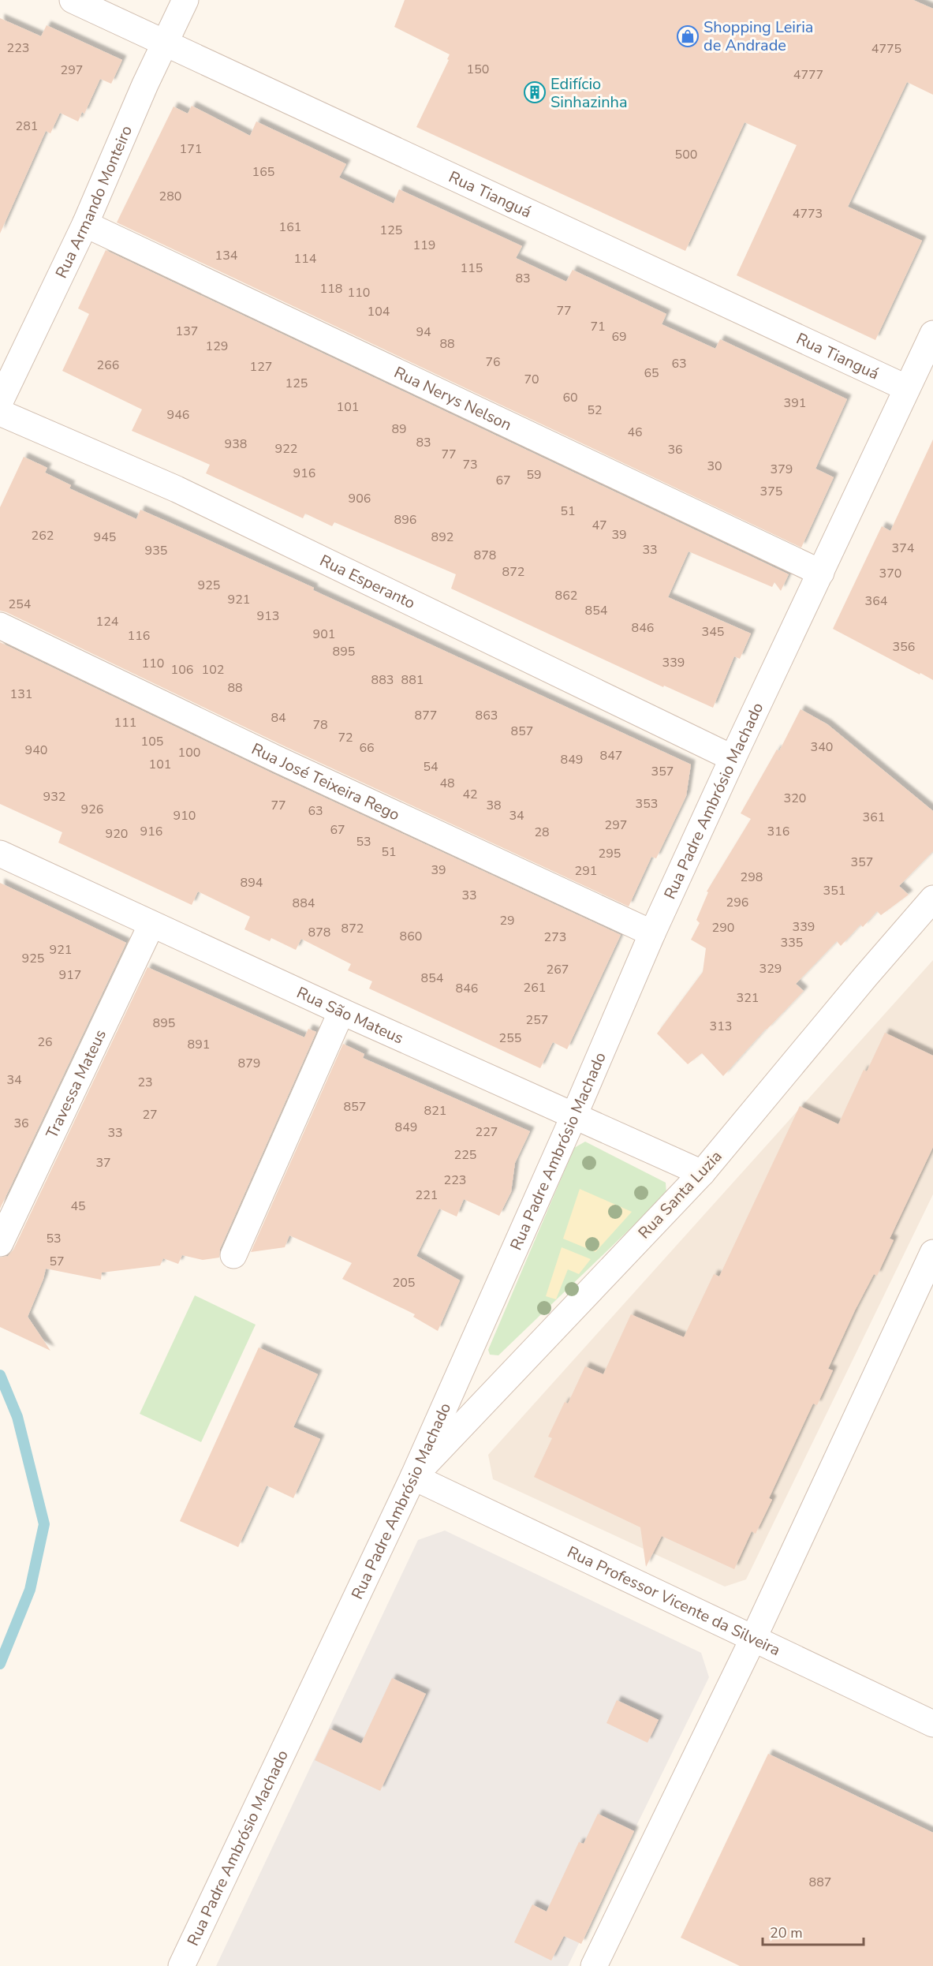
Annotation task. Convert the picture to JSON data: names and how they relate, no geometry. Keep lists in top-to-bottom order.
{
  "streets": {
    "street": [
      "Rua Tianguá",
      "Rua Armando Monteiro",
      "Rua Nerys Nelson",
      "Rua Esperanto",
      "Rua José Teixeira Rego",
      "Rua Padre Ambrósio Machado",
      "Rua São Mateus",
      "Travessa Mateus",
      "Rua Santa Luzia",
      "Rua Professor Vicente da Silveira"
    ]
  },
  "crossings": [
    ["Rua Tianguá", "Rua Armando Monteiro"],
    ["Rua Tianguá", "Rua Padre Ambrósio Machado"],
    ["Rua Armando Monteiro", "Rua Nerys Nelson"],
    ["Rua Nerys Nelson", "Rua Padre Ambrósio Machado"],
    ["Rua Esperanto", "Rua Padre Ambrósio Machado"],
    ["Rua José Teixeira Rego", "Rua Padre Ambrósio Machado"],
    ["Rua Padre Ambrósio Machado", "Rua São Mateus"],
    ["Rua Padre Ambrósio Machado", "Rua Santa Luzia"],
    ["Rua Padre Ambrósio Machado", "Rua Professor Vicente da Silveira"],
    ["Rua São Mateus", "Travessa Mateus"],
    ["Rua São Mateus", "Rua Santa Luzia"],
    ["Rua Santa Luzia", "Rua Professor Vicente da Silveira"]
  ],
  "places": {
    "shop": ["Shopping Leiria de Andrade"],
    "building": ["Edifício Sinhazinha"]
  },
  "house_numbers": [
    "223",
    "4775",
    "150",
    "297",
    "4777",
    "281",
    "171",
    "500",
    "165",
    "280",
    "4773",
    "161",
    "125",
    "119",
    "134",
    "114",
    "115",
    "83",
    "118",
    "110",
    "77",
    "104",
    "71",
    "137",
    "94",
    "69",
    "88",
    "129",
    "76",
    "63",
    "266",
    "127",
    "65",
    "70",
    "125",
    "60",
    "391",
    "101",
    "52",
    "946",
    "89",
    "46",
    "83",
    "938",
    "922",
    "36",
    "77",
    "73",
    "30",
    "379",
    "916",
    "59",
    "67",
    "375",
    "906",
    "51",
    "896",
    "47",
    "39",
    "262",
    "945",
    "892",
    "374",
    "33",
    "935",
    "878",
    "872",
    "370",
    "925",
    "862",
    "921",
    "364",
    "254",
    "854",
    "913",
    "124",
    "846",
    "345",
    "901",
    "116",
    "356",
    "895",
    "339",
    "110",
    "106",
    "102",
    "883",
    "881",
    "88",
    "131",
    "877",
    "863",
    "84",
    "111",
    "78",
    "857",
    "72",
    "105",
    "340",
    "66",
    "940",
    "100",
    "847",
    "849",
    "101",
    "54",
    "357",
    "48",
    "42",
    "932",
    "320",
    "353",
    "77",
    "38",
    "926",
    "63",
    "910",
    "34",
    "361",
    "297",
    "67",
    "916",
    "316",
    "28",
    "920",
    "53",
    "51",
    "295",
    "357",
    "39",
    "291",
    "298",
    "894",
    "351",
    "33",
    "296",
    "884",
    "29",
    "339",
    "290",
    "872",
    "878",
    "860",
    "273",
    "335",
    "921",
    "925",
    "329",
    "267",
    "917",
    "854",
    "261",
    "846",
    "321",
    "257",
    "895",
    "313",
    "255",
    "26",
    "891",
    "879",
    "34",
    "23",
    "857",
    "821",
    "27",
    "36",
    "849",
    "227",
    "33",
    "225",
    "37",
    "223",
    "221",
    "45",
    "53",
    "57",
    "205",
    "887"
  ],
  "scale_bar": "20 m"
}
